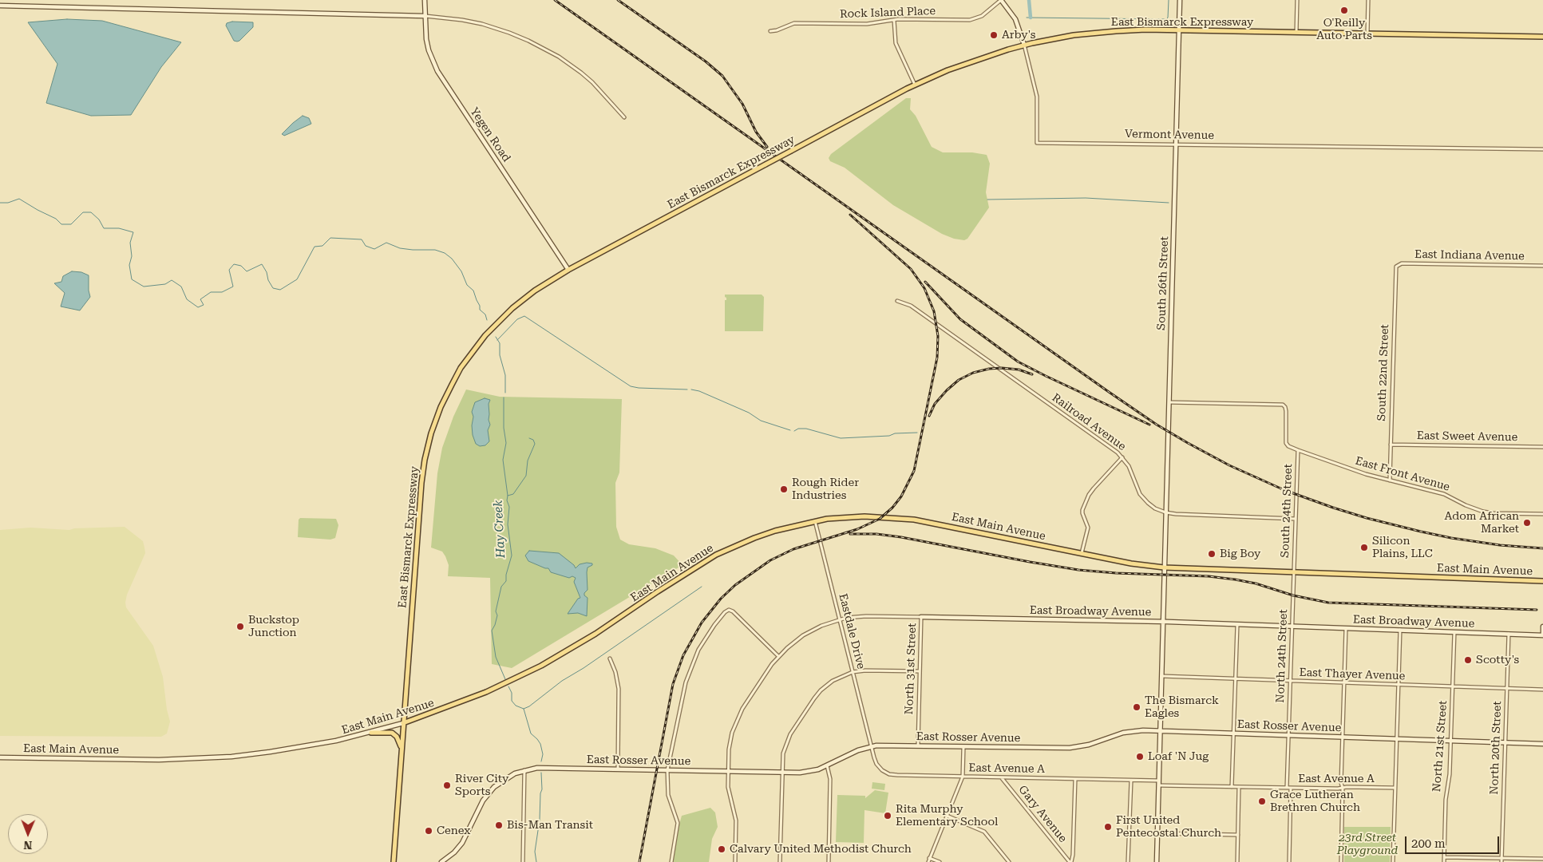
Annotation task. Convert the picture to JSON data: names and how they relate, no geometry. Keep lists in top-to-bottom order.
{
  "streets": {
    "main road": ["East Bismarck Expressway", "East Main Avenue"],
    "street": [
      "Rock Island Place",
      "Yegen Road",
      "Vermont Avenue",
      "East Indiana Avenue",
      "South 26th Street",
      "South 22nd Street",
      "Railroad Avenue",
      "East Sweet Avenue",
      "East Front Avenue",
      "South 24th Street",
      "East Broadway Avenue",
      "Eastdale Drive",
      "North 24th Street",
      "North 31st Street",
      "East Thayer Avenue",
      "East Rosser Avenue",
      "North 21st Street",
      "North 20th Street",
      "East Avenue A",
      "Gary Avenue"
    ]
  },
  "crossings": [
    ["East Bismarck Expressway", "Yegen Road"],
    ["East Bismarck Expressway", "Vermont Avenue"],
    ["East Bismarck Expressway", "South 26th Street"],
    ["East Bismarck Expressway", "East Main Avenue"],
    ["Vermont Avenue", "South 26th Street"],
    ["East Indiana Avenue", "South 22nd Street"],
    ["South 26th Street", "Railroad Avenue"],
    ["South 26th Street", "East Front Avenue"],
    ["South 26th Street", "East Main Avenue"],
    ["South 26th Street", "East Broadway Avenue"],
    ["South 26th Street", "East Thayer Avenue"],
    ["South 26th Street", "East Rosser Avenue"],
    ["South 26th Street", "East Avenue A"],
    ["South 22nd Street", "East Sweet Avenue"],
    ["South 22nd Street", "East Front Avenue"],
    ["Railroad Avenue", "South 24th Street"],
    ["East Front Avenue", "South 24th Street"],
    ["South 24th Street", "East Main Avenue"],
    ["South 24th Street", "North 24th Street"],
    ["East Main Avenue", "Eastdale Drive"],
    ["East Main Avenue", "North 24th Street"],
    ["East Broadway Avenue", "Eastdale Drive"],
    ["East Broadway Avenue", "North 24th Street"],
    ["East Broadway Avenue", "North 31st Street"],
    ["East Broadway Avenue", "East Rosser Avenue"],
    ["East Broadway Avenue", "North 21st Street"],
    ["East Broadway Avenue", "North 20th Street"],
    ["Eastdale Drive", "East Rosser Avenue"],
    ["Eastdale Drive", "East Avenue A"],
    ["North 24th Street", "East Thayer Avenue"],
    ["North 24th Street", "East Rosser Avenue"],
    ["North 24th Street", "East Avenue A"],
    ["North 31st Street", "East Rosser Avenue"],
    ["East Thayer Avenue", "North 21st Street"],
    ["East Thayer Avenue", "North 20th Street"],
    ["East Rosser Avenue", "North 21st Street"],
    ["East Rosser Avenue", "North 20th Street"],
    ["East Rosser Avenue", "East Avenue A"],
    ["East Avenue A", "Gary Avenue"]
  ],
  "water": ["Hay Creek"],
  "parks": ["23rd Street Playground"],
  "places": [
    "O'Reilly Auto Parts",
    "Arby's",
    "Rough Rider Industries",
    "Adom African Market",
    "Silicon Plains, LLC",
    "Big Boy",
    "Buckstop Junction",
    "Scotty's",
    "The Bismarck Eagles",
    "Loaf 'N Jug",
    "River City Sports",
    "Grace Lutheran Brethren Church",
    "Rita Murphy Elementary School",
    "Bis-Man Transit",
    "First United Pentecostal Church",
    "Cenex",
    "Calvary United Methodist Church"
  ],
  "scale_bar": "200 m",
  "north": "bottom"
}
